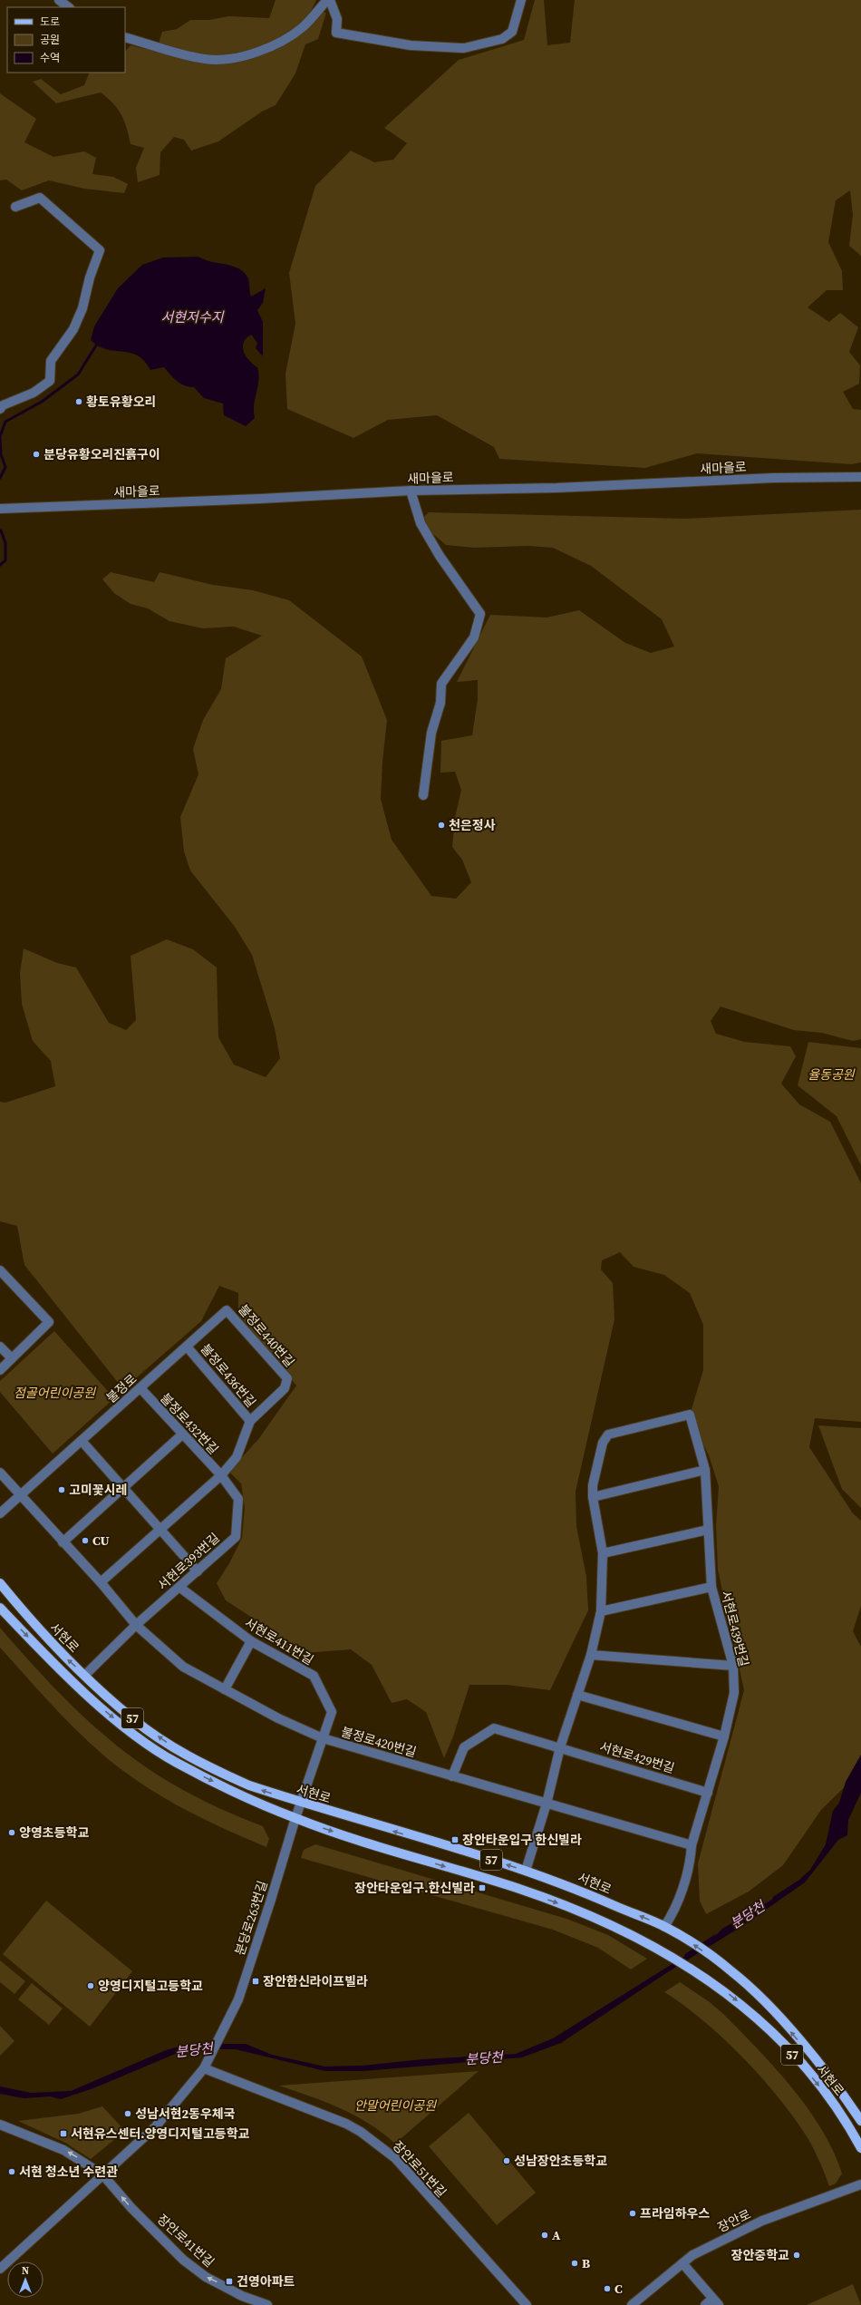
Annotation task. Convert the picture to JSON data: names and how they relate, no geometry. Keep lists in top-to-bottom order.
{
  "streets": {
    "main road": ["서현로", "57"],
    "street": [
      "새마을로",
      "불정로440번길",
      "불정로436번길",
      "불정로",
      "불정로432번길",
      "서현로393번길",
      "서현로439번길",
      "서현로411번길",
      "불정로420번길",
      "서현로429번길",
      "분당로263번길",
      "장안로51번길",
      "장안로",
      "장안로41번길"
    ]
  },
  "crossings": [
    ["불정로440번길", "불정로436번길"],
    ["불정로440번길", "불정로"],
    ["불정로436번길", "불정로"],
    ["불정로", "불정로432번길"],
    ["불정로", "불정로420번길"],
    ["불정로432번길", "서현로393번길"],
    ["서현로393번길", "서현로"],
    ["서현로393번길", "서현로411번길"],
    ["서현로393번길", "불정로420번길"],
    ["서현로439번길", "서현로"],
    ["서현로439번길", "불정로420번길"],
    ["서현로439번길", "서현로429번길"],
    ["서현로", "서현로411번길"],
    ["서현로", "분당로263번길"],
    ["서현로411번길", "불정로420번길"],
    ["서현로411번길", "분당로263번길"],
    ["불정로420번길", "서현로429번길"],
    ["분당로263번길", "장안로51번길"]
  ],
  "one_way": ["장안로41번길"],
  "water": ["서현저수지", "분당천"],
  "parks": ["율동공원", "점골어린이공원", "안말어린이공원"],
  "places": {
    "other": [
      "황토유황오리",
      "분당유황오리진흙구이",
      "천은정사",
      "고미꽃시레",
      "CU",
      "양영초등학교",
      "양영디지털고등학교",
      "성남서현2동우체국",
      "성남장안초등학교",
      "서현 청소년 수련관",
      "프라임하우스",
      "A",
      "장안중학교",
      "B",
      "C"
    ],
    "transit": [
      "장안타운입구 한신빌라",
      "장안타운입구.한신빌라",
      "장안한신라이프빌라",
      "서현유스센터.양영디지털고등학교",
      "건영아파트"
    ]
  },
  "legend": ["도로", "공원", "수역"],
  "north": "top"
}
